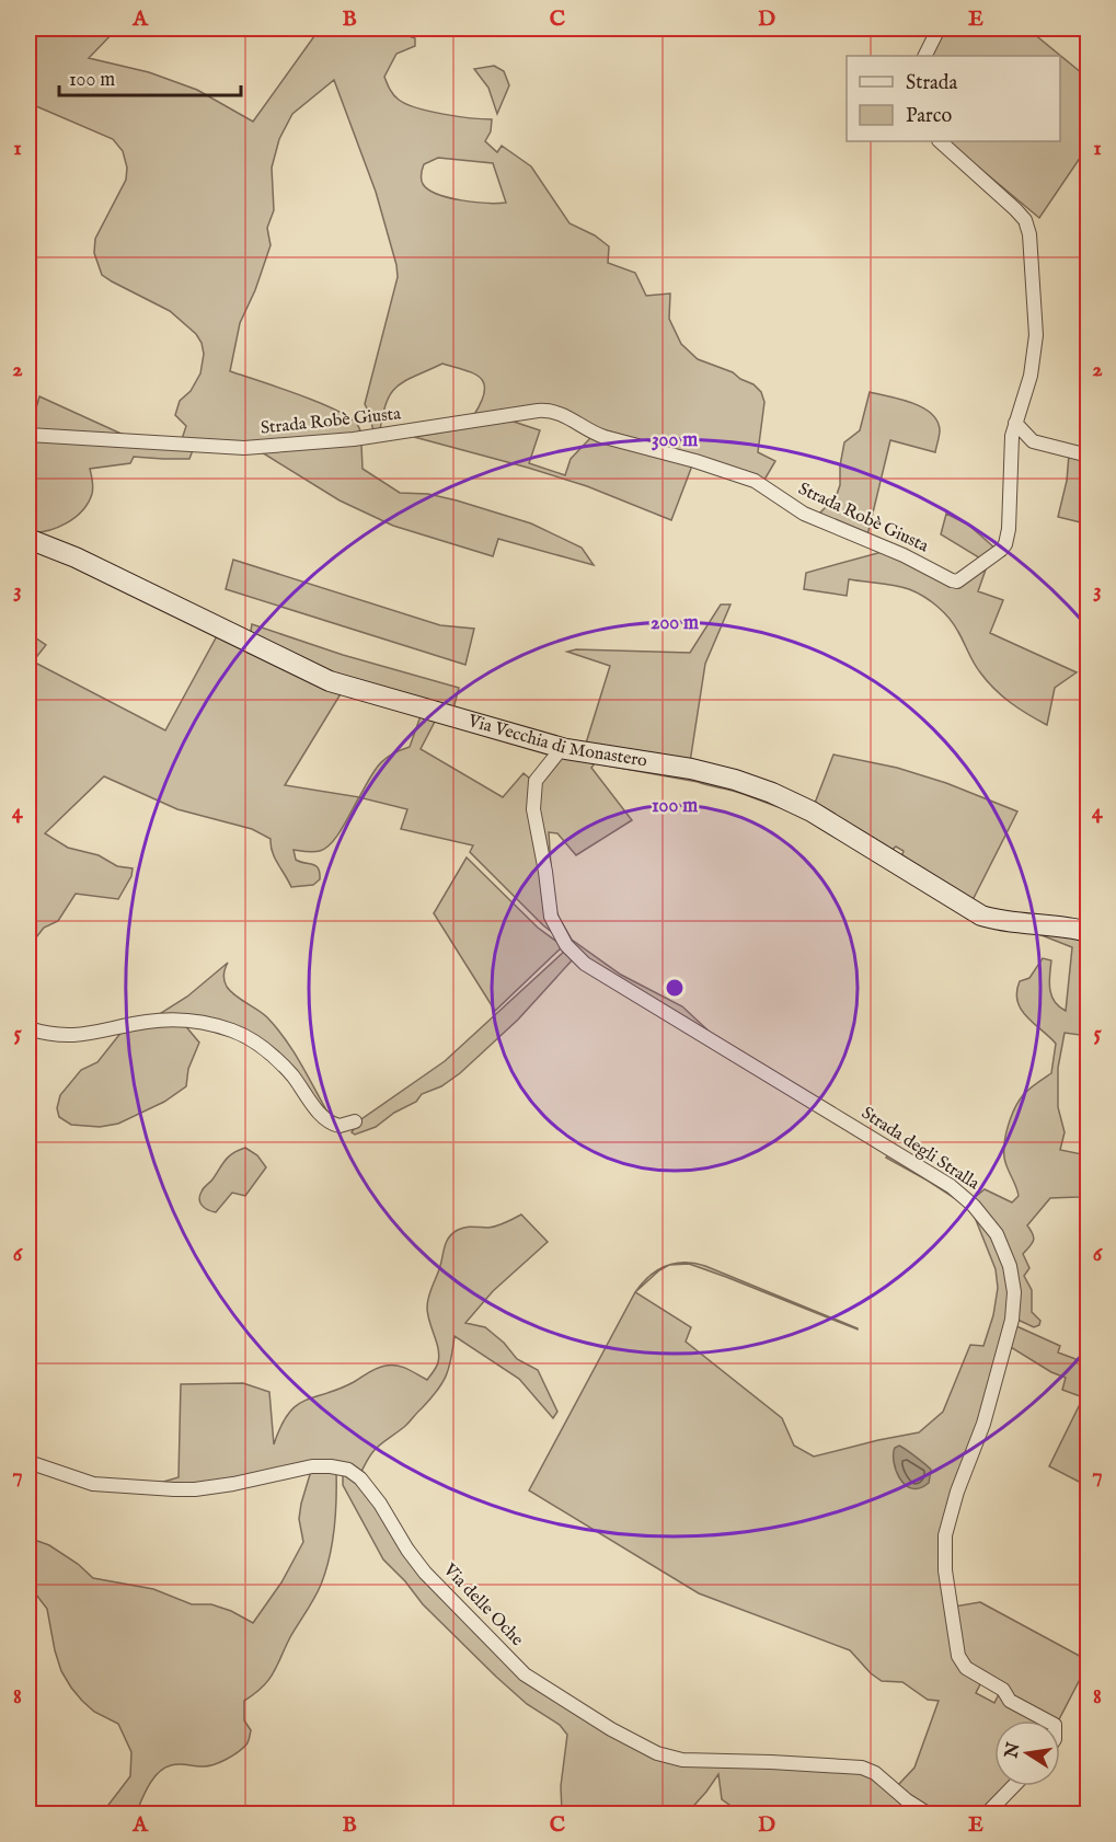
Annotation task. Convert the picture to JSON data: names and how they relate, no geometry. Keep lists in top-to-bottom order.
{
  "streets": {
    "street": [
      "Strada Robè Giusta",
      "Via Vecchia di Monastero",
      "Strada degli Stralla",
      "Via delle Oche"
    ]
  },
  "crossings": [
    ["Via Vecchia di Monastero", "Strada degli Stralla"]
  ],
  "legend": ["Strada", "Parco"],
  "scale_bar": "100 m",
  "north": "left",
  "grid": {
    "columns": [
      "A",
      "B",
      "C",
      "D",
      "E"
    ],
    "rows": [
      "1",
      "2",
      "3",
      "4",
      "5",
      "6",
      "7",
      "8"
    ]
  },
  "rings": ["300 m", "200 m", "100 m"]
}
